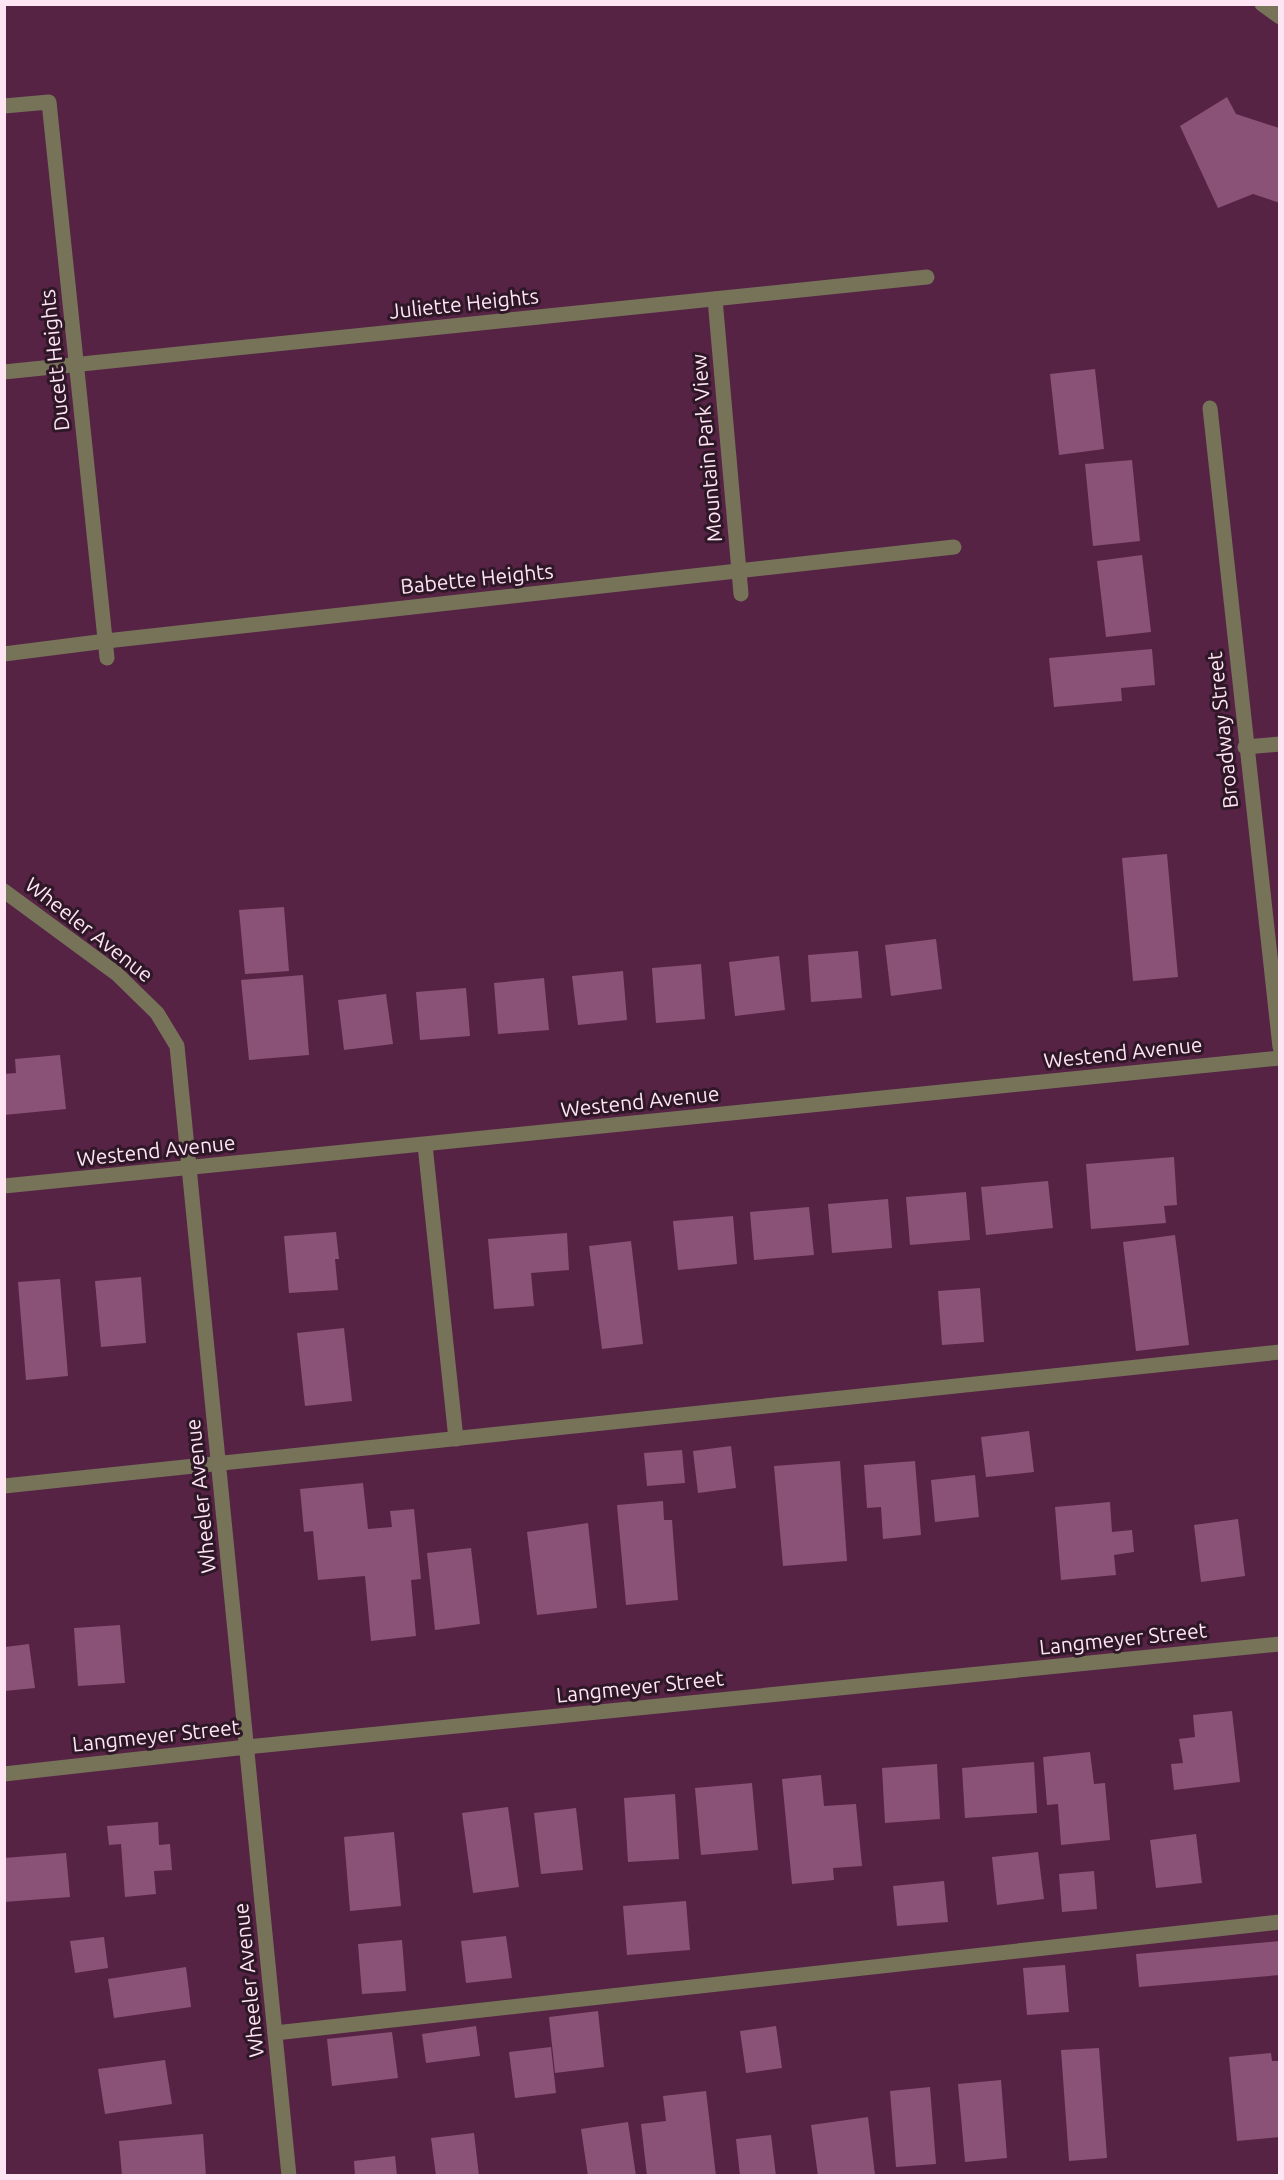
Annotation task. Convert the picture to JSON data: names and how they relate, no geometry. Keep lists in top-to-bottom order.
{
  "streets": {
    "street": [
      "Juliette Heights",
      "Ducett Heights",
      "Mountain Park View",
      "Babette Heights",
      "Broadway Street",
      "Wheeler Avenue",
      "Westend Avenue",
      "Langmeyer Street"
    ]
  },
  "crossings": [
    ["Juliette Heights", "Ducett Heights"],
    ["Juliette Heights", "Mountain Park View"],
    ["Ducett Heights", "Babette Heights"],
    ["Mountain Park View", "Babette Heights"],
    ["Wheeler Avenue", "Westend Avenue"],
    ["Wheeler Avenue", "Langmeyer Street"]
  ]
}
